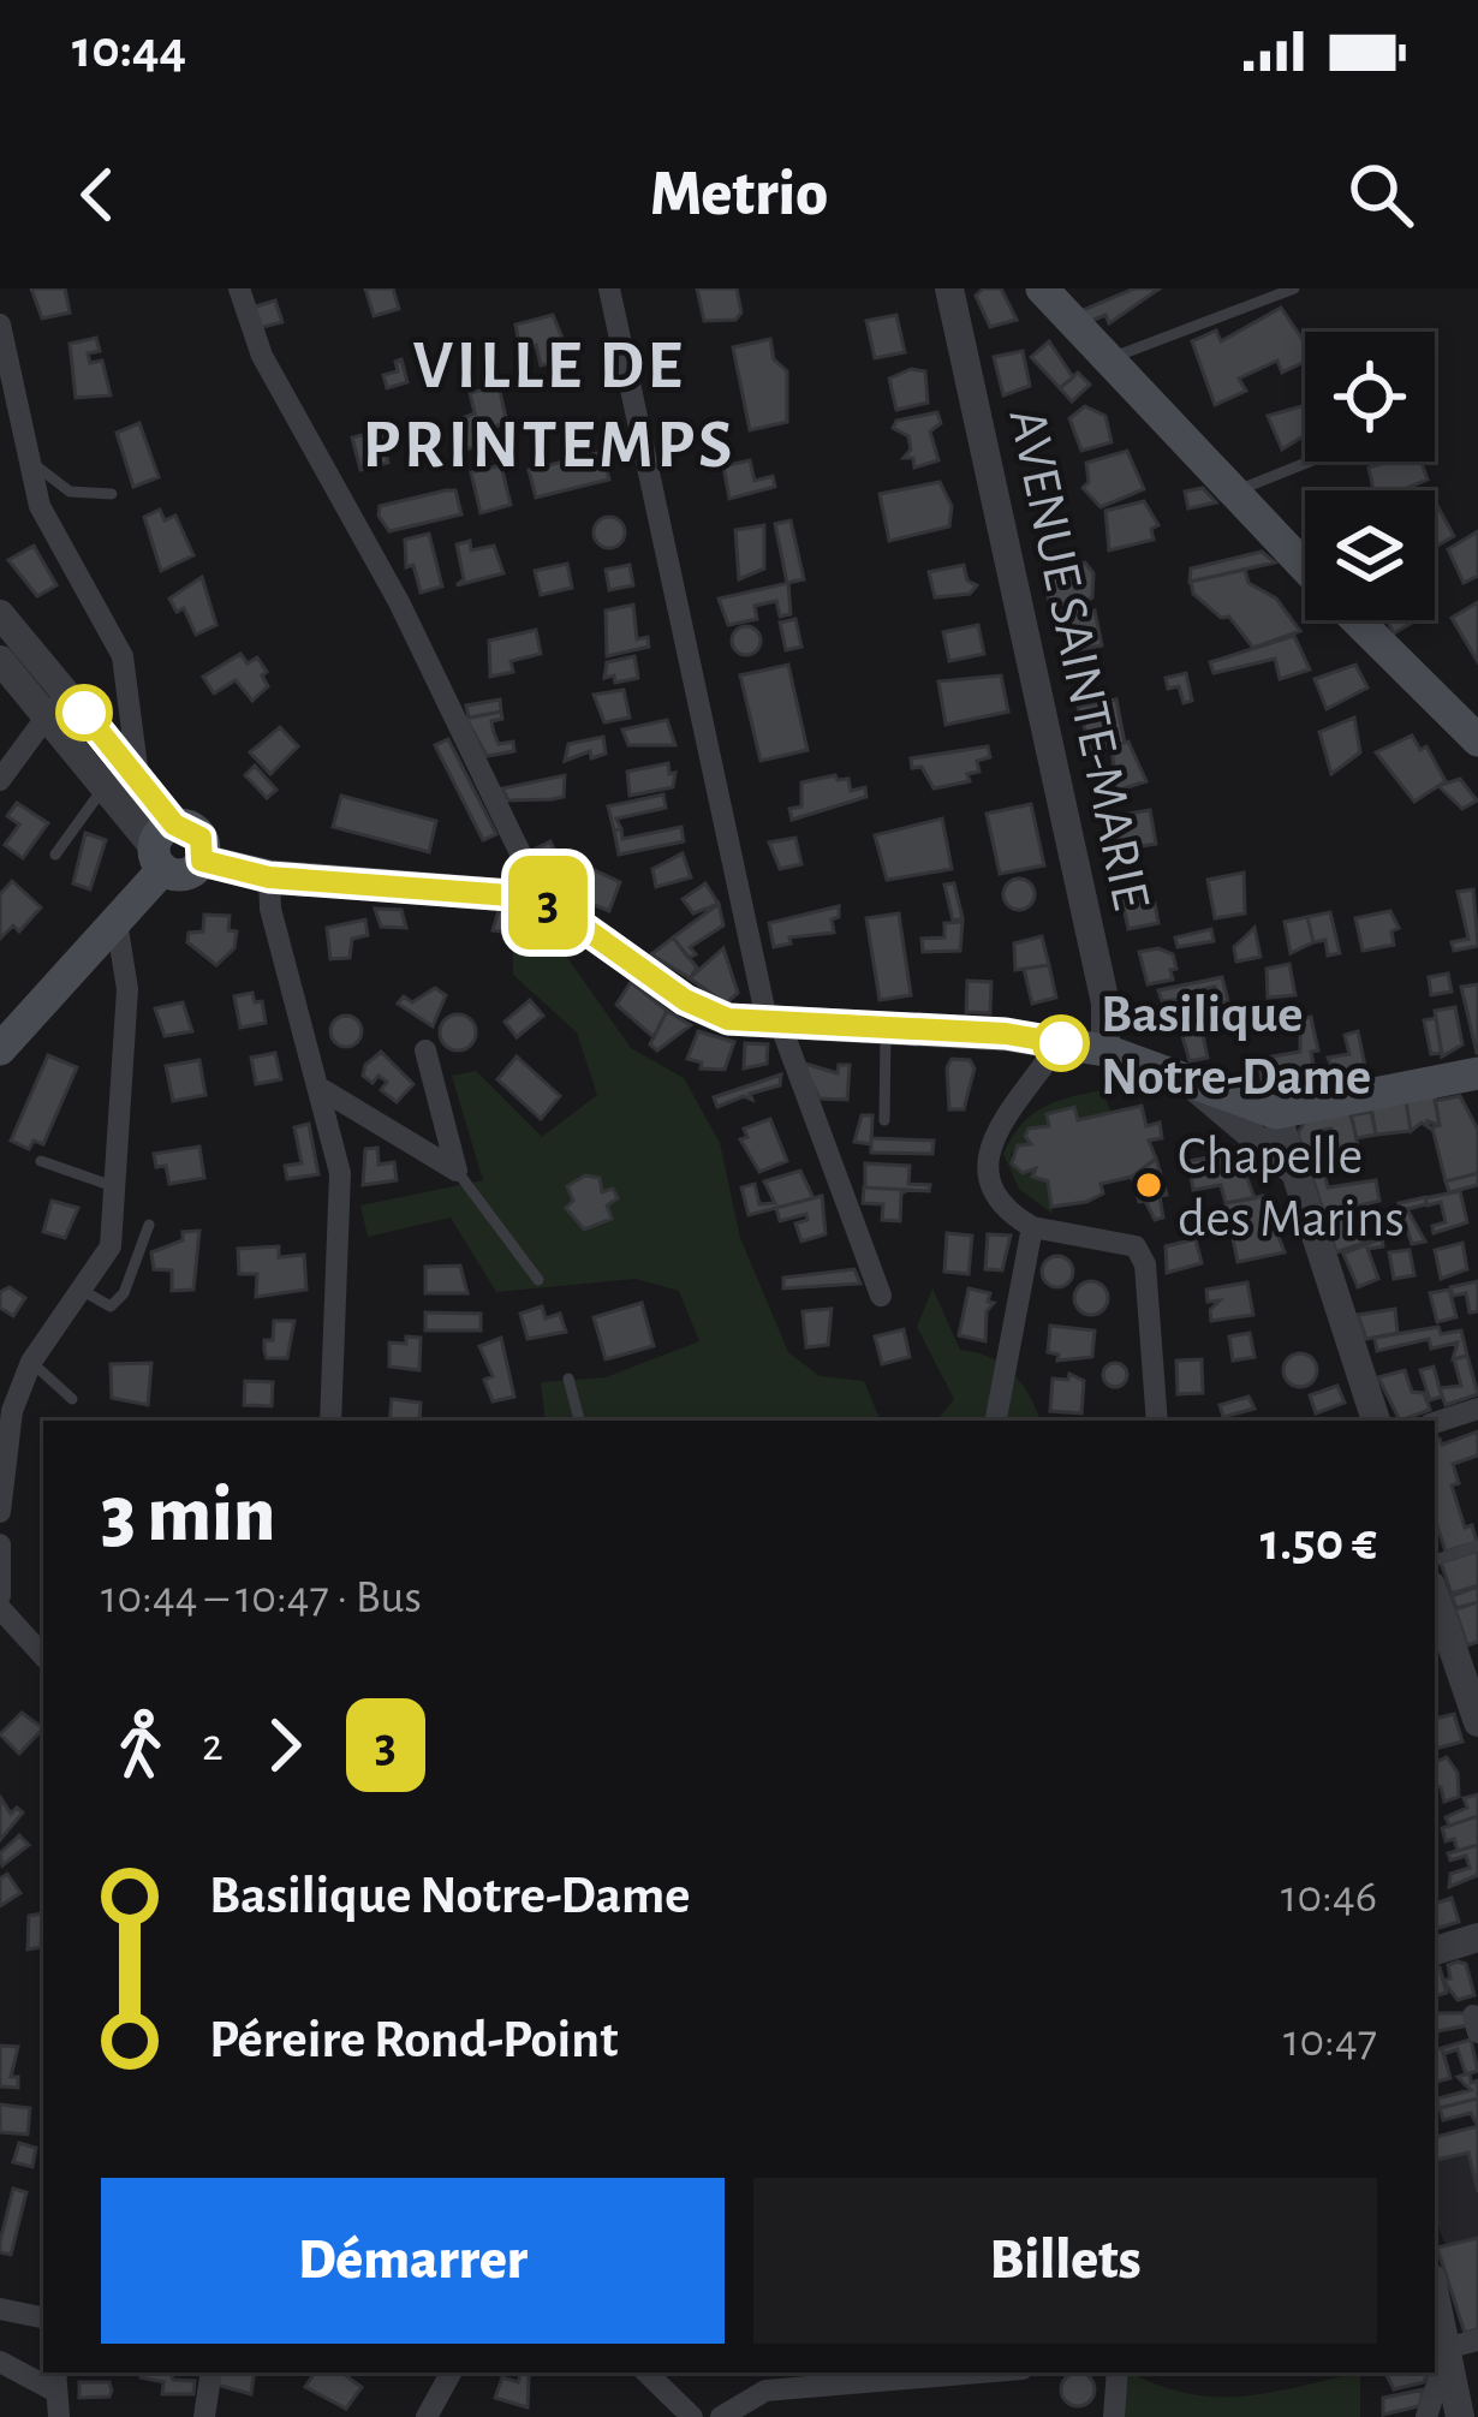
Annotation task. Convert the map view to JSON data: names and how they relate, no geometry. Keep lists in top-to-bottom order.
{
  "streets": {
    "street": ["AVENUE SAINTE-MARIE"]
  },
  "districts": ["VILLE DE PRINTEMPS"],
  "places": ["Basilique Notre-Dame", "Chapelle des Marins"],
  "lines": ["bus line 3"],
  "page": {
    "status": "10:44",
    "header": "Metrio",
    "on_map": "3",
    "heading": ["3 min", "10:44 – 10:47 · Bus", "1.50 €"],
    "legs": ["2", "3"],
    "list": [
      {
        "name": "Basilique Notre-Dame",
        "value": "10:46"
      },
      {
        "name": "Péreire Rond-Point",
        "value": "10:47"
      }
    ],
    "buttons": ["Démarrer", "Billets"]
  }
}
